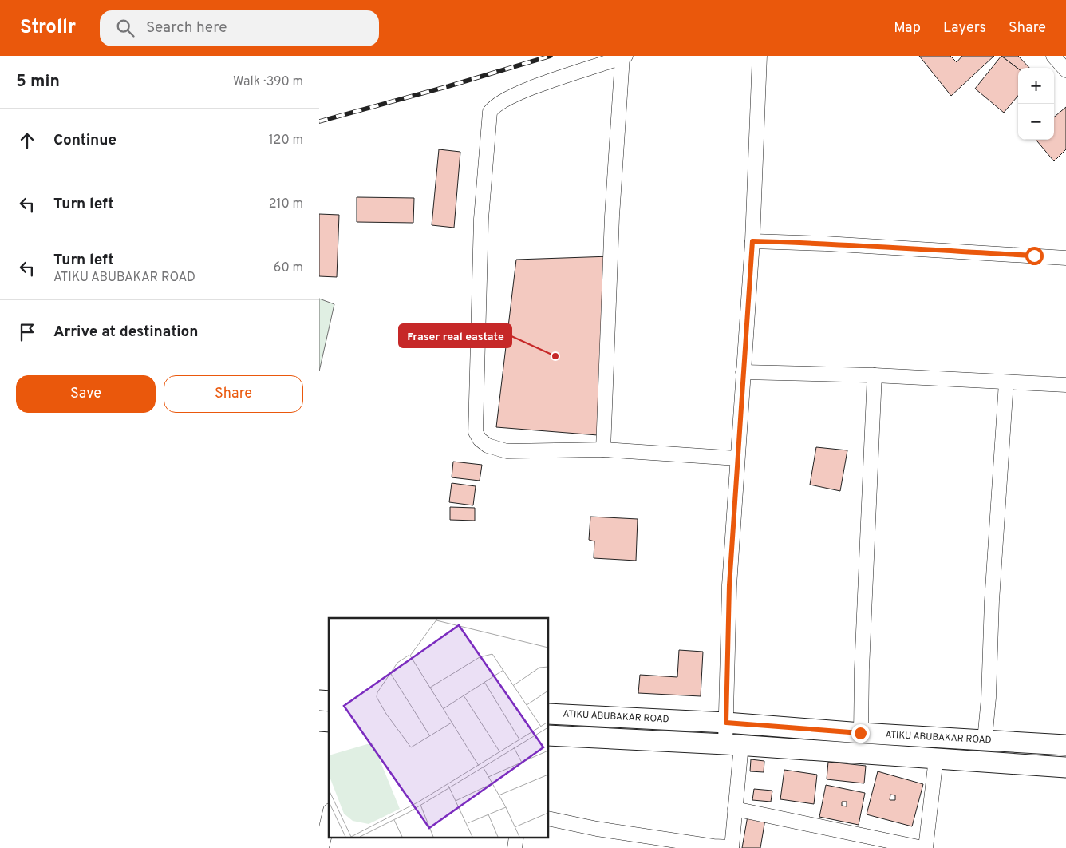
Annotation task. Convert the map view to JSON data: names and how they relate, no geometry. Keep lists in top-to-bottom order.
{
  "streets": {
    "street": ["ATIKU ABUBAKAR ROAD"]
  },
  "places": ["Fraser real eastate"],
  "page": {
    "header": "Strollr",
    "search": "Search here",
    "nav": ["Map", "Layers", "Share"],
    "heading": ["5 min", "Walk · 390 m"],
    "map_buttons": ["+", "−"],
    "list": [
      ["Continue", "120 m"],
      ["Turn left", "210 m"],
      ["Turn left", "ATIKU ABUBAKAR ROAD", "60 m"],
      "Arrive at destination"
    ],
    "buttons": ["Save", "Share"]
  }
}
